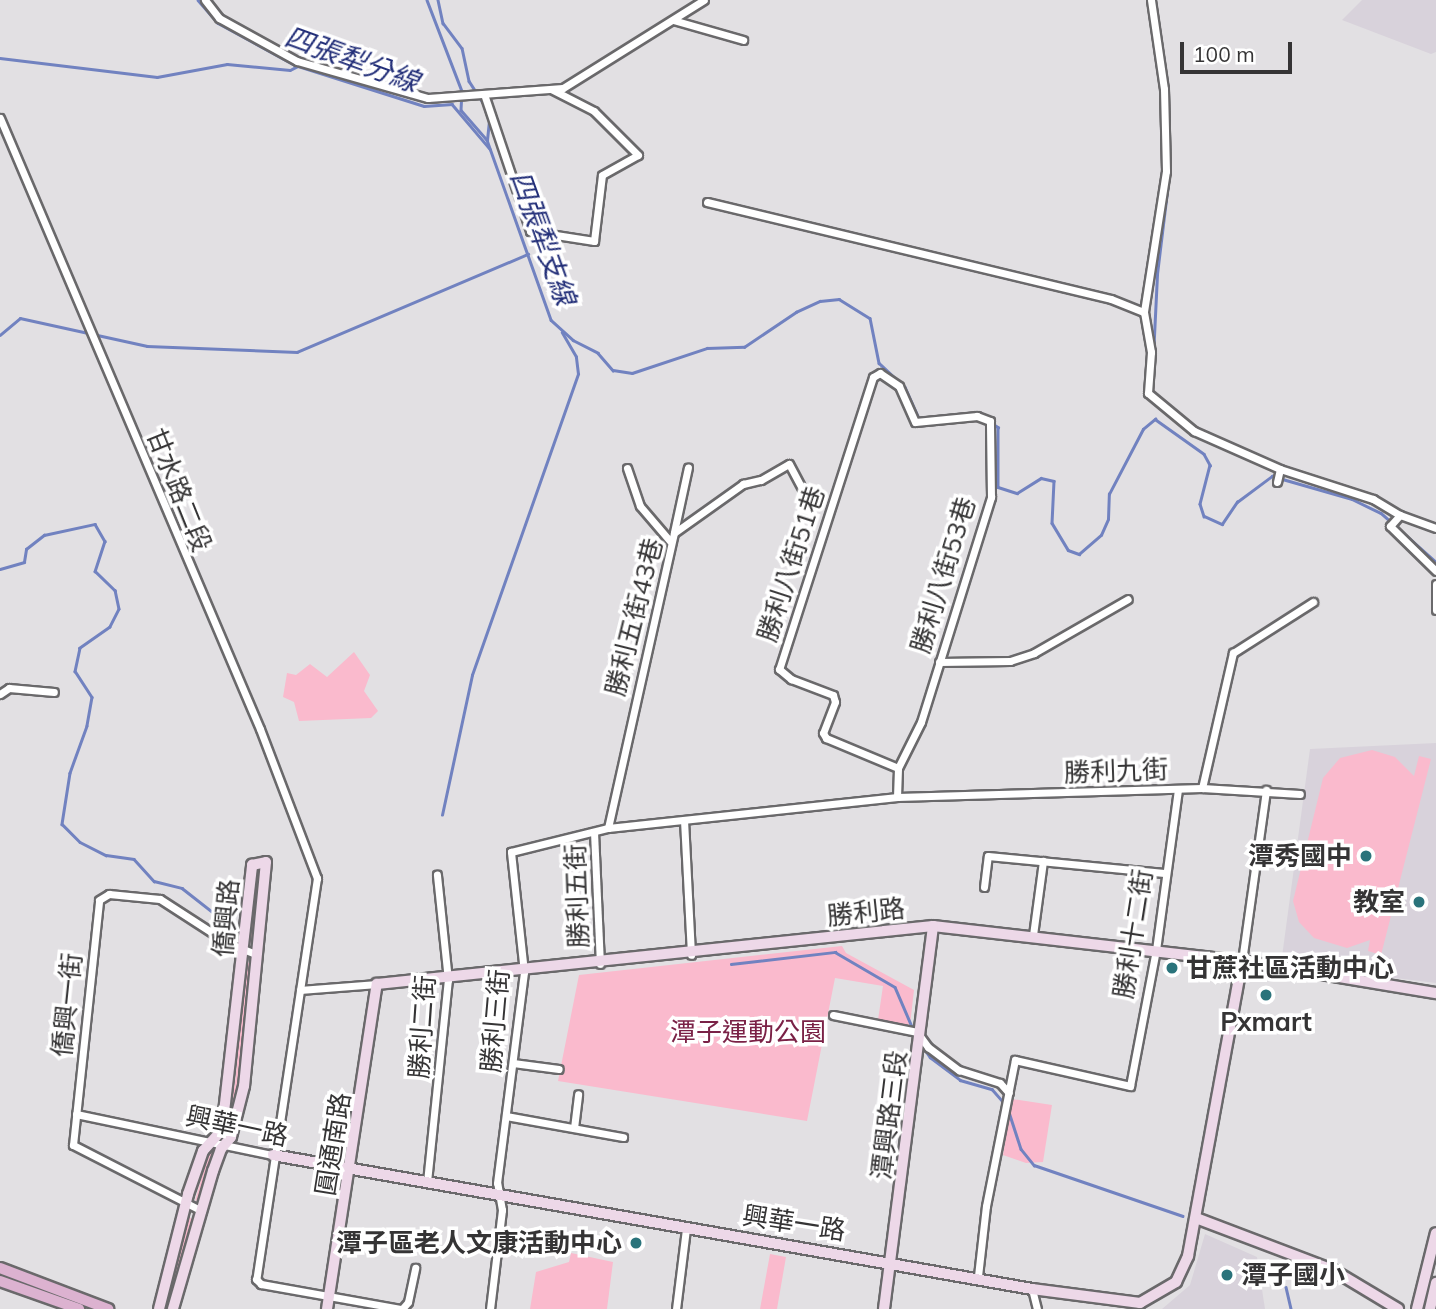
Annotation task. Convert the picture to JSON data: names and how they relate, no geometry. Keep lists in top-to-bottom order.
{
  "streets": {
    "street": [
      "甘水路二段",
      "勝利八街51巷",
      "勝利八街53巷",
      "勝利五街43巷",
      "勝利九街",
      "勝利五街",
      "勝利路",
      "僑興路",
      "勝利十二街",
      "僑興一街",
      "勝利三街",
      "勝利二街",
      "潭興路三段",
      "興華一路",
      "圓通南路"
    ]
  },
  "crossings": [
    ["甘水路二段", "勝利路"],
    ["勝利八街51巷", "勝利八街53巷"],
    ["勝利八街53巷", "勝利九街"],
    ["勝利五街43巷", "勝利五街"],
    ["勝利九街", "勝利五街"],
    ["勝利九街", "勝利十二街"],
    ["勝利五街", "勝利路"],
    ["勝利五街", "勝利三街"],
    ["勝利路", "勝利十二街"],
    ["勝利路", "勝利三街"],
    ["勝利路", "勝利二街"],
    ["勝利路", "潭興路三段"],
    ["勝利路", "興華一路"],
    ["勝利路", "圓通南路"],
    ["僑興路", "僑興一街"],
    ["僑興路", "興華一路"],
    ["僑興一街", "興華一路"],
    ["勝利三街", "興華一路"],
    ["勝利二街", "興華一路"],
    ["潭興路三段", "興華一路"],
    ["興華一路", "圓通南路"]
  ],
  "water": ["四張犁分線", "四張犁支線"],
  "parks": ["潭子運動公園"],
  "places": [
    "潭秀國中",
    "教室",
    "甘蔗社區活動中心",
    "Pxmart",
    "潭子區老人文康活動中心",
    "潭子國小"
  ],
  "scale_bar": "100 m"
}
